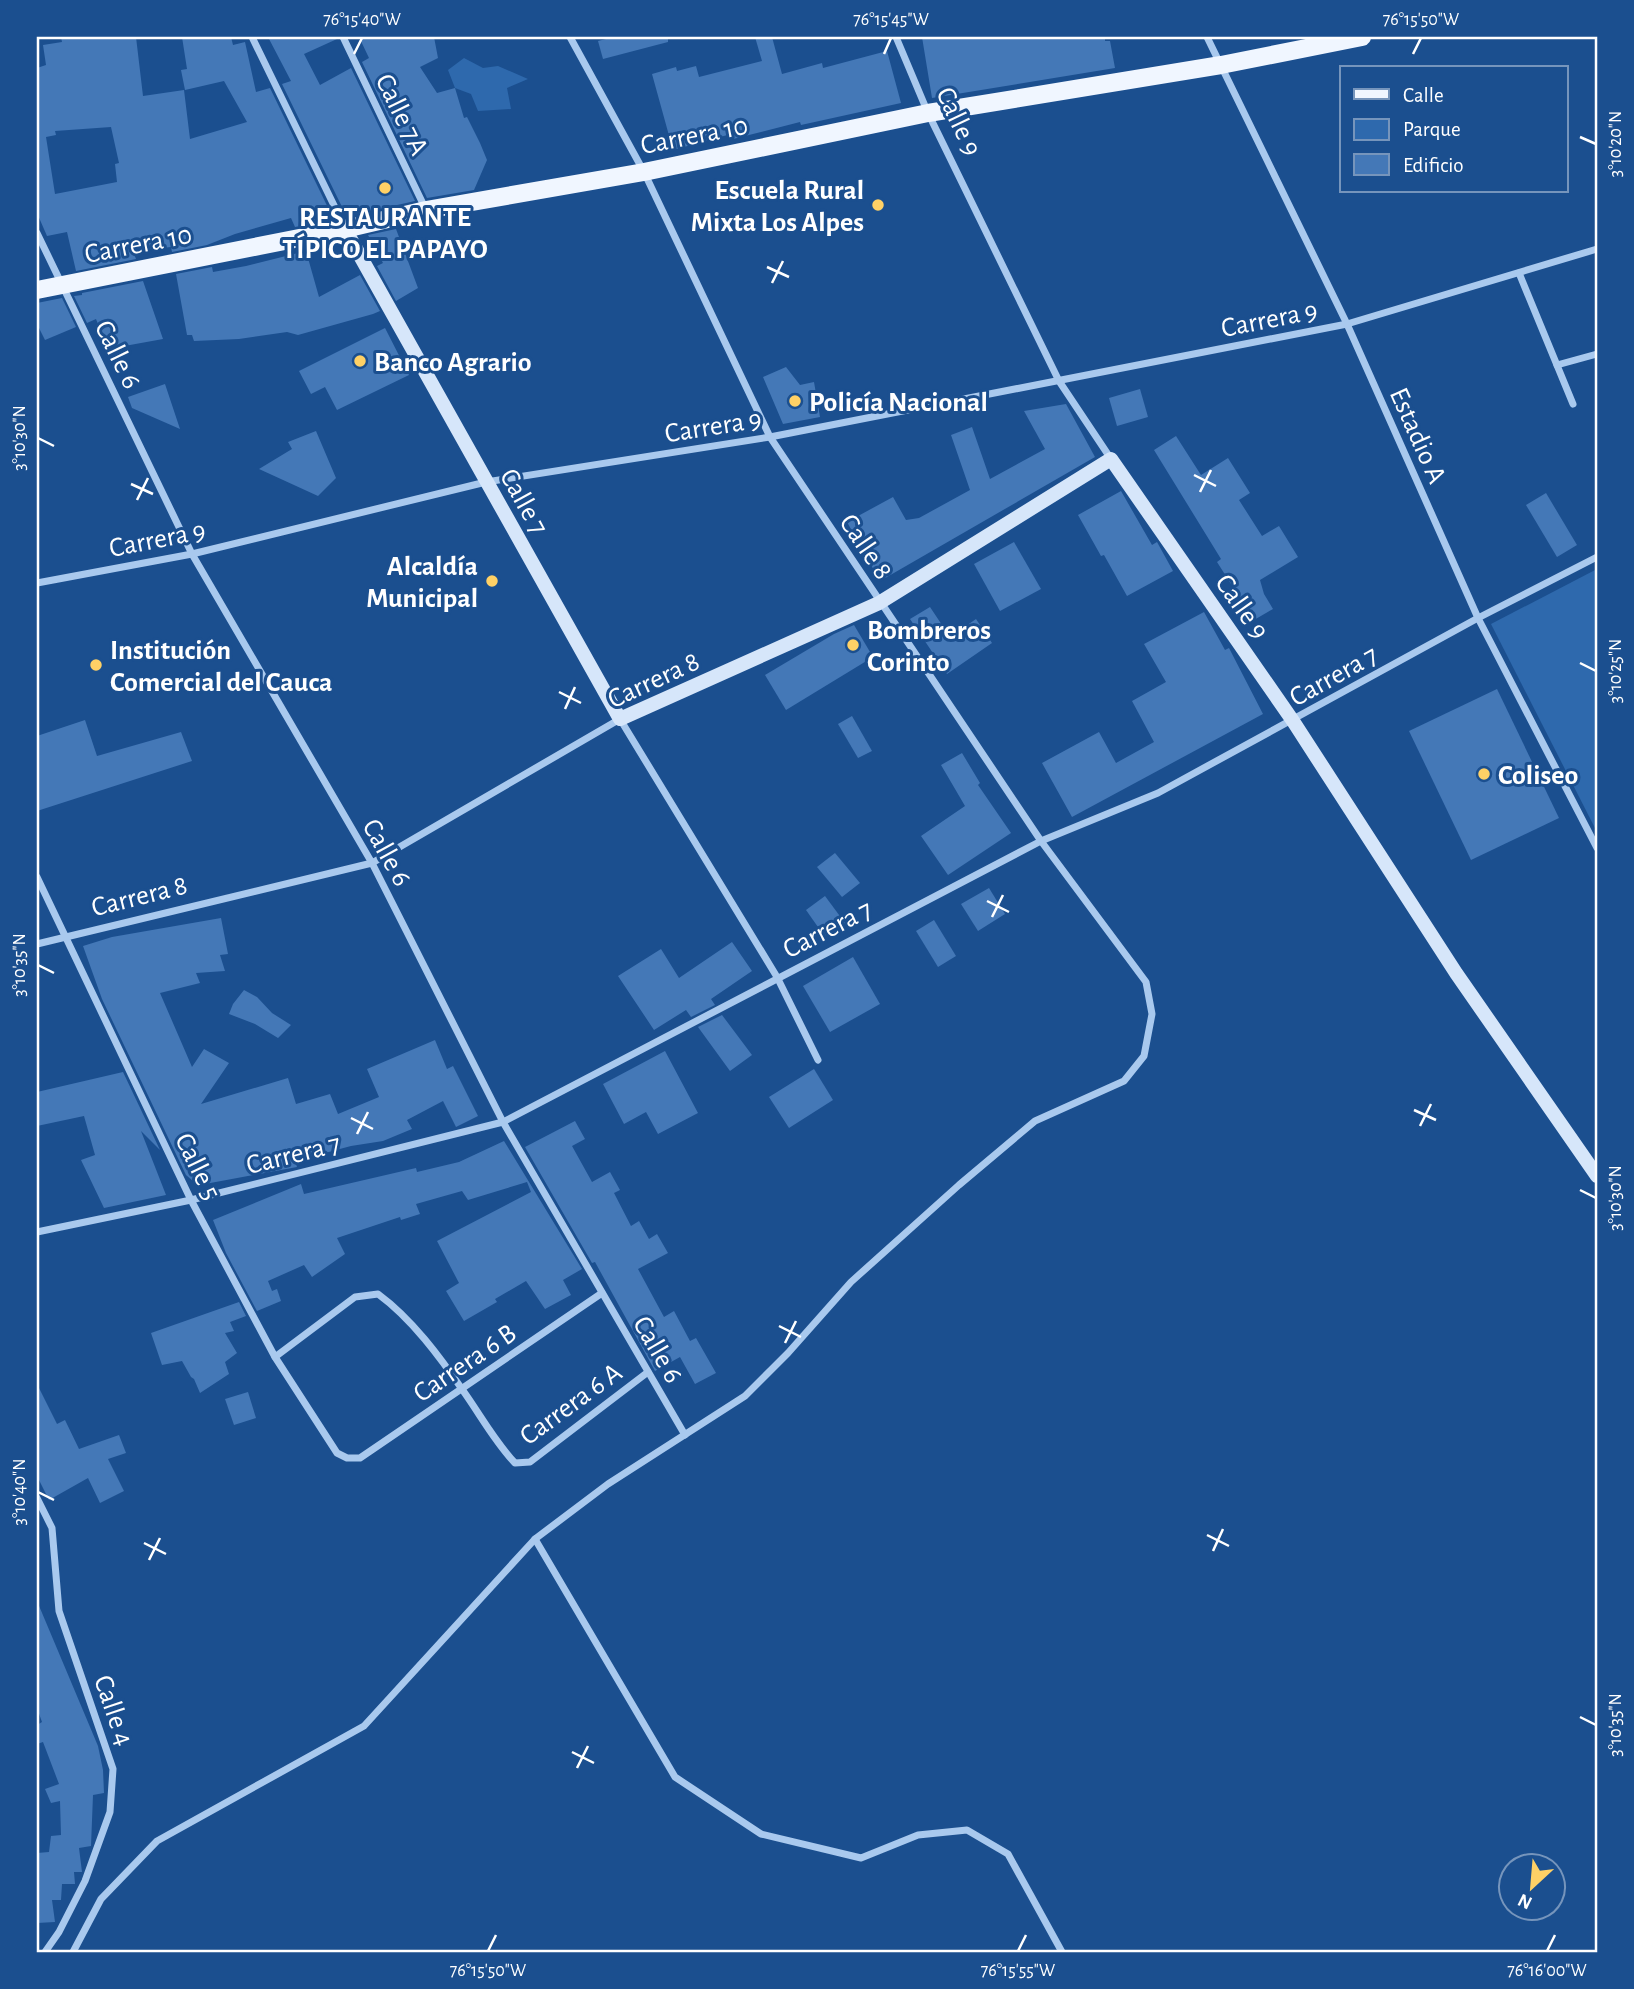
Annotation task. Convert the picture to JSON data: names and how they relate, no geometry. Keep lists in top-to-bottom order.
{
  "streets": {
    "main road": ["Carrera 10"],
    "street": [
      "Calle 7A",
      "Calle 9",
      "Carrera 9",
      "Calle 6",
      "Estadio A",
      "Calle 7",
      "Calle 8",
      "Carrera 7",
      "Carrera 8",
      "Calle 5",
      "Carrera 6 B",
      "Carrera 6 A",
      "Calle 4"
    ]
  },
  "crossings": [
    ["Calle 7A", "Carrera 10"],
    ["Calle 9", "Carrera 10"],
    ["Calle 9", "Carrera 9"],
    ["Calle 9", "Carrera 7"],
    ["Calle 9", "Carrera 8"],
    ["Carrera 10", "Calle 6"],
    ["Carrera 10", "Estadio A"],
    ["Carrera 10", "Calle 7"],
    ["Carrera 10", "Calle 8"],
    ["Carrera 9", "Calle 6"],
    ["Carrera 9", "Estadio A"],
    ["Carrera 9", "Calle 7"],
    ["Carrera 9", "Calle 8"],
    ["Calle 6", "Calle 8"],
    ["Calle 6", "Carrera 7"],
    ["Calle 6", "Carrera 8"],
    ["Calle 6", "Carrera 6 B"],
    ["Calle 6", "Carrera 6 A"],
    ["Estadio A", "Carrera 7"],
    ["Calle 7", "Carrera 7"],
    ["Calle 7", "Carrera 8"],
    ["Calle 8", "Carrera 7"],
    ["Calle 8", "Carrera 8"],
    ["Carrera 7", "Calle 5"],
    ["Carrera 8", "Calle 5"],
    ["Calle 5", "Carrera 6 B"],
    ["Carrera 6 B", "Carrera 6 A"]
  ],
  "places": [
    "RESTAURANTE TÍPICO EL PAPAYO",
    "Escuela Rural Mixta Los Alpes",
    "Banco Agrario",
    "Policía Nacional",
    "Alcaldía Municipal",
    "Bombreros Corinto",
    "Institución Comercial del Cauca",
    "Coliseo"
  ],
  "legend": ["Calle", "Parque", "Edificio"],
  "north": "bottom left",
  "coordinates": [
    "76°15'40\"W",
    "76°15'45\"W",
    "76°15'50\"W",
    "3°10'20\"N",
    "3°10'30\"N",
    "3°10'25\"N",
    "3°10'35\"N",
    "3°10'40\"N",
    "76°15'55\"W",
    "76°16'00\"W"
  ]
}
